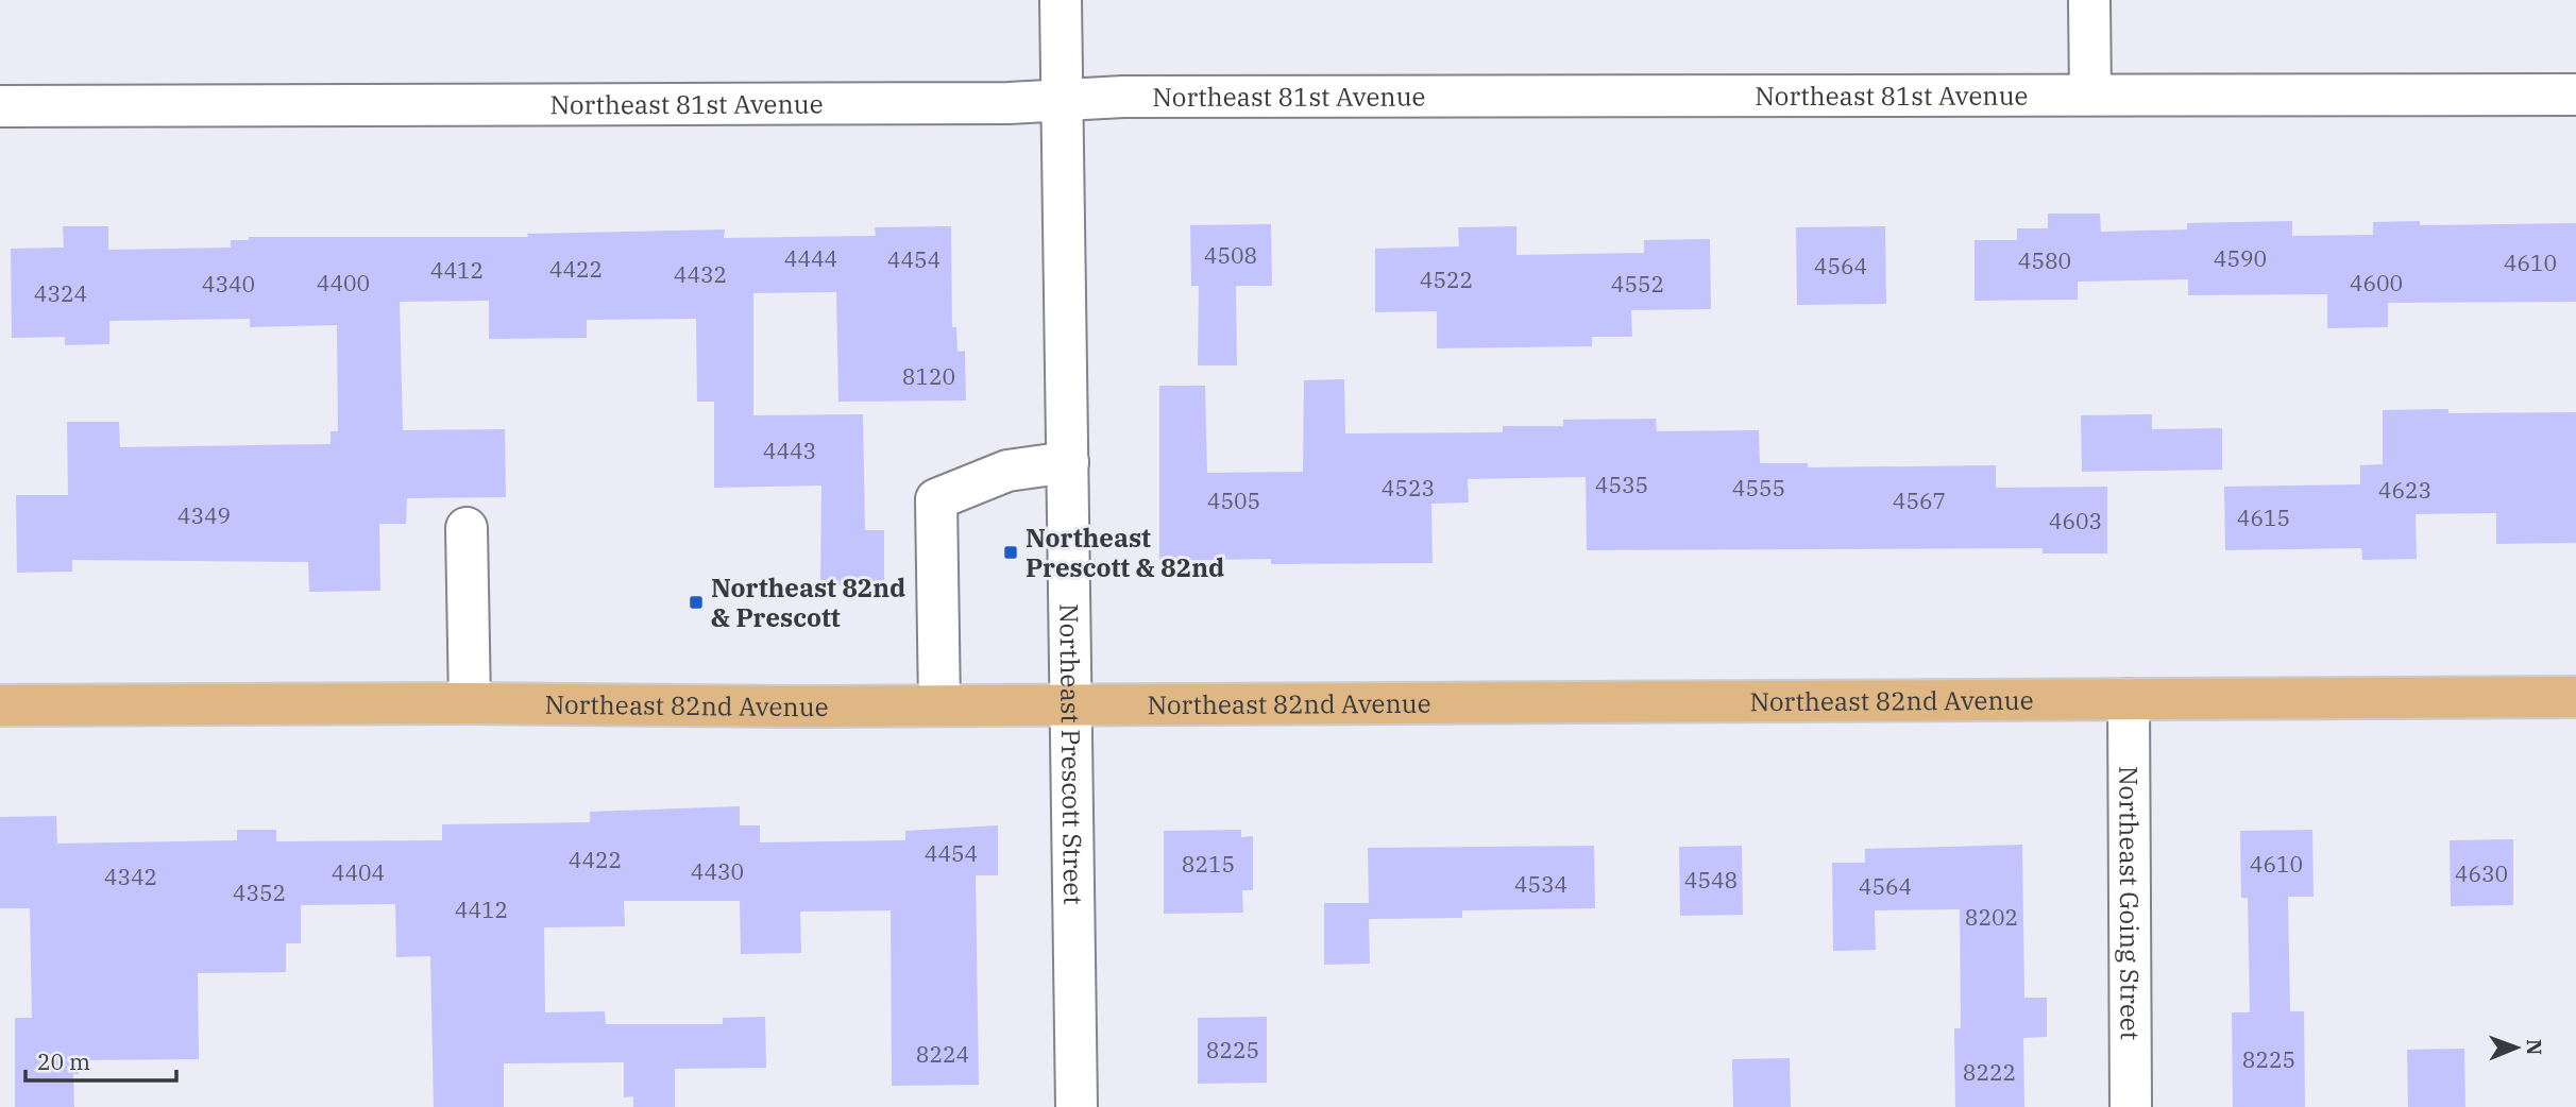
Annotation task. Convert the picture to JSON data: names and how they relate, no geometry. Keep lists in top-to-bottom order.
{
  "streets": {
    "main road": ["Northeast 82nd Avenue"],
    "street": ["Northeast 81st Avenue", "Northeast Prescott Street", "Northeast Going Street"]
  },
  "crossings": [
    ["Northeast 81st Avenue", "Northeast Prescott Street"],
    ["Northeast 82nd Avenue", "Northeast Prescott Street"],
    ["Northeast 82nd Avenue", "Northeast Going Street"]
  ],
  "places": {
    "transit": ["Northeast Prescott & 82nd", "Northeast 82nd & Prescott"]
  },
  "house_numbers": [
    "4508",
    "4444",
    "4590",
    "4454",
    "4580",
    "4610",
    "4564",
    "4422",
    "4412",
    "4432",
    "4522",
    "4400",
    "4600",
    "4340",
    "4552",
    "4324",
    "8120",
    "4443",
    "4535",
    "4523",
    "4555",
    "4623",
    "4505",
    "4567",
    "4349",
    "4615",
    "4603",
    "4454",
    "4422",
    "8215",
    "4610",
    "4430",
    "4404",
    "4630",
    "4342",
    "4548",
    "4534",
    "4564",
    "4352",
    "4412",
    "8202",
    "8225",
    "8224",
    "8225",
    "8222"
  ],
  "scale_bar": "20 m",
  "north": "right"
}
